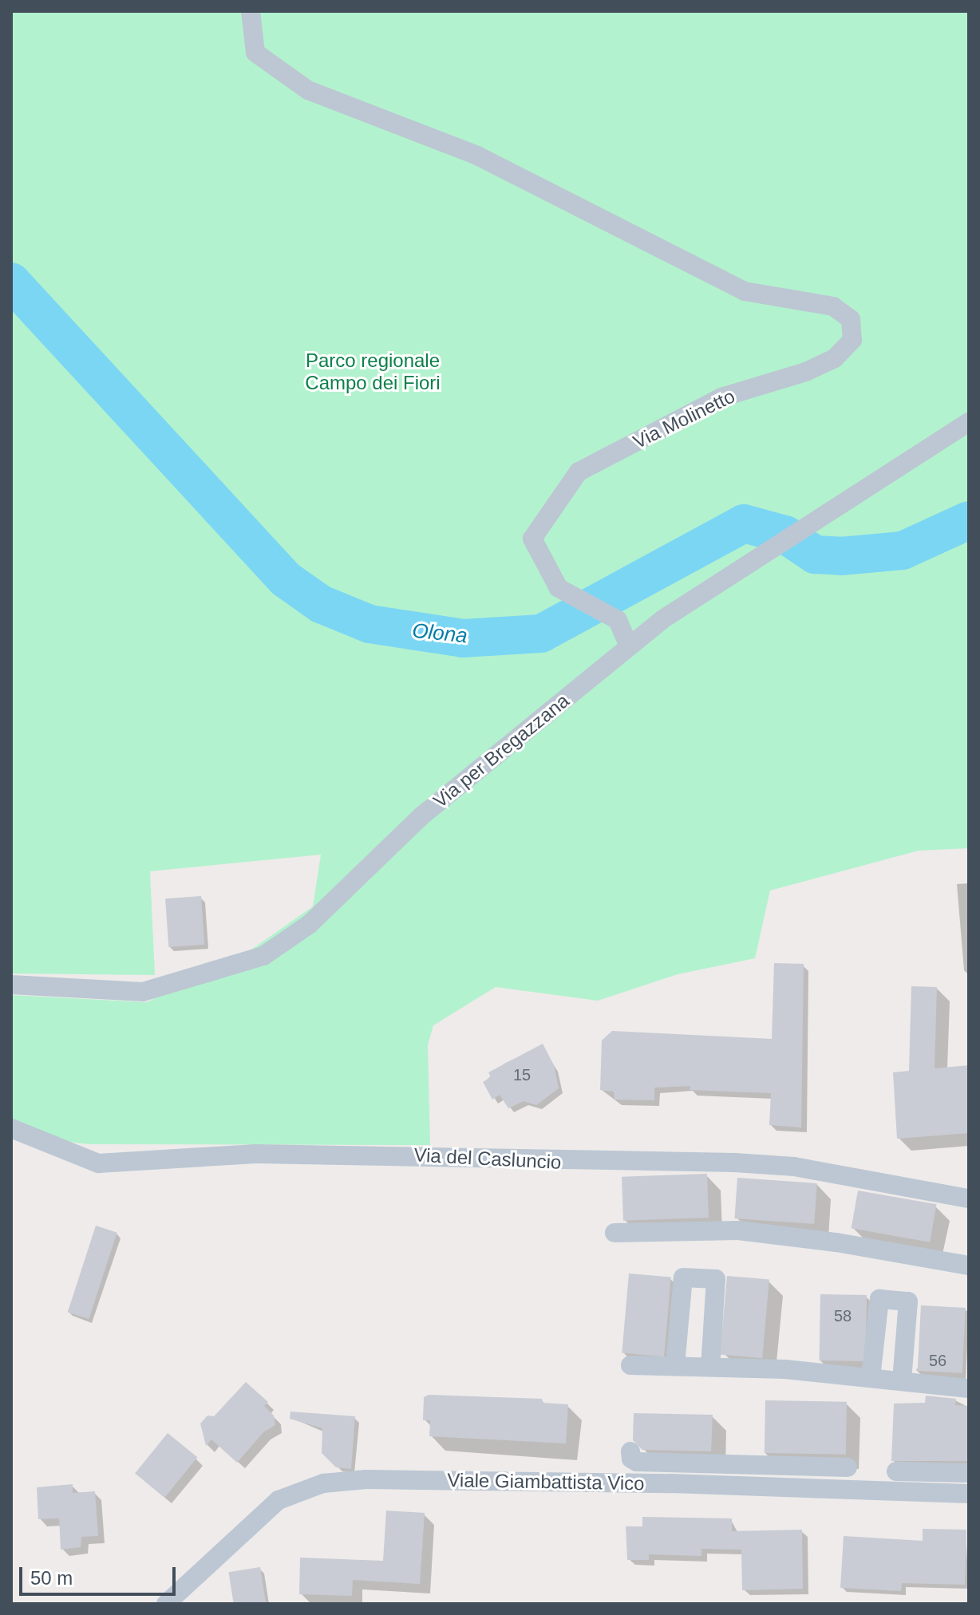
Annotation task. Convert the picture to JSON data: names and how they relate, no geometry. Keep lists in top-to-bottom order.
{
  "streets": {
    "street": [
      "Via Molinetto",
      "Via per Bregazzana",
      "Via del Casluncio",
      "Viale Giambattista Vico"
    ]
  },
  "crossings": [
    ["Via Molinetto", "Via per Bregazzana"]
  ],
  "water": ["Olona"],
  "parks": ["Parco regionale Campo dei Fiori"],
  "house_numbers": ["15", "58", "56"],
  "scale_bar": "50 m"
}
